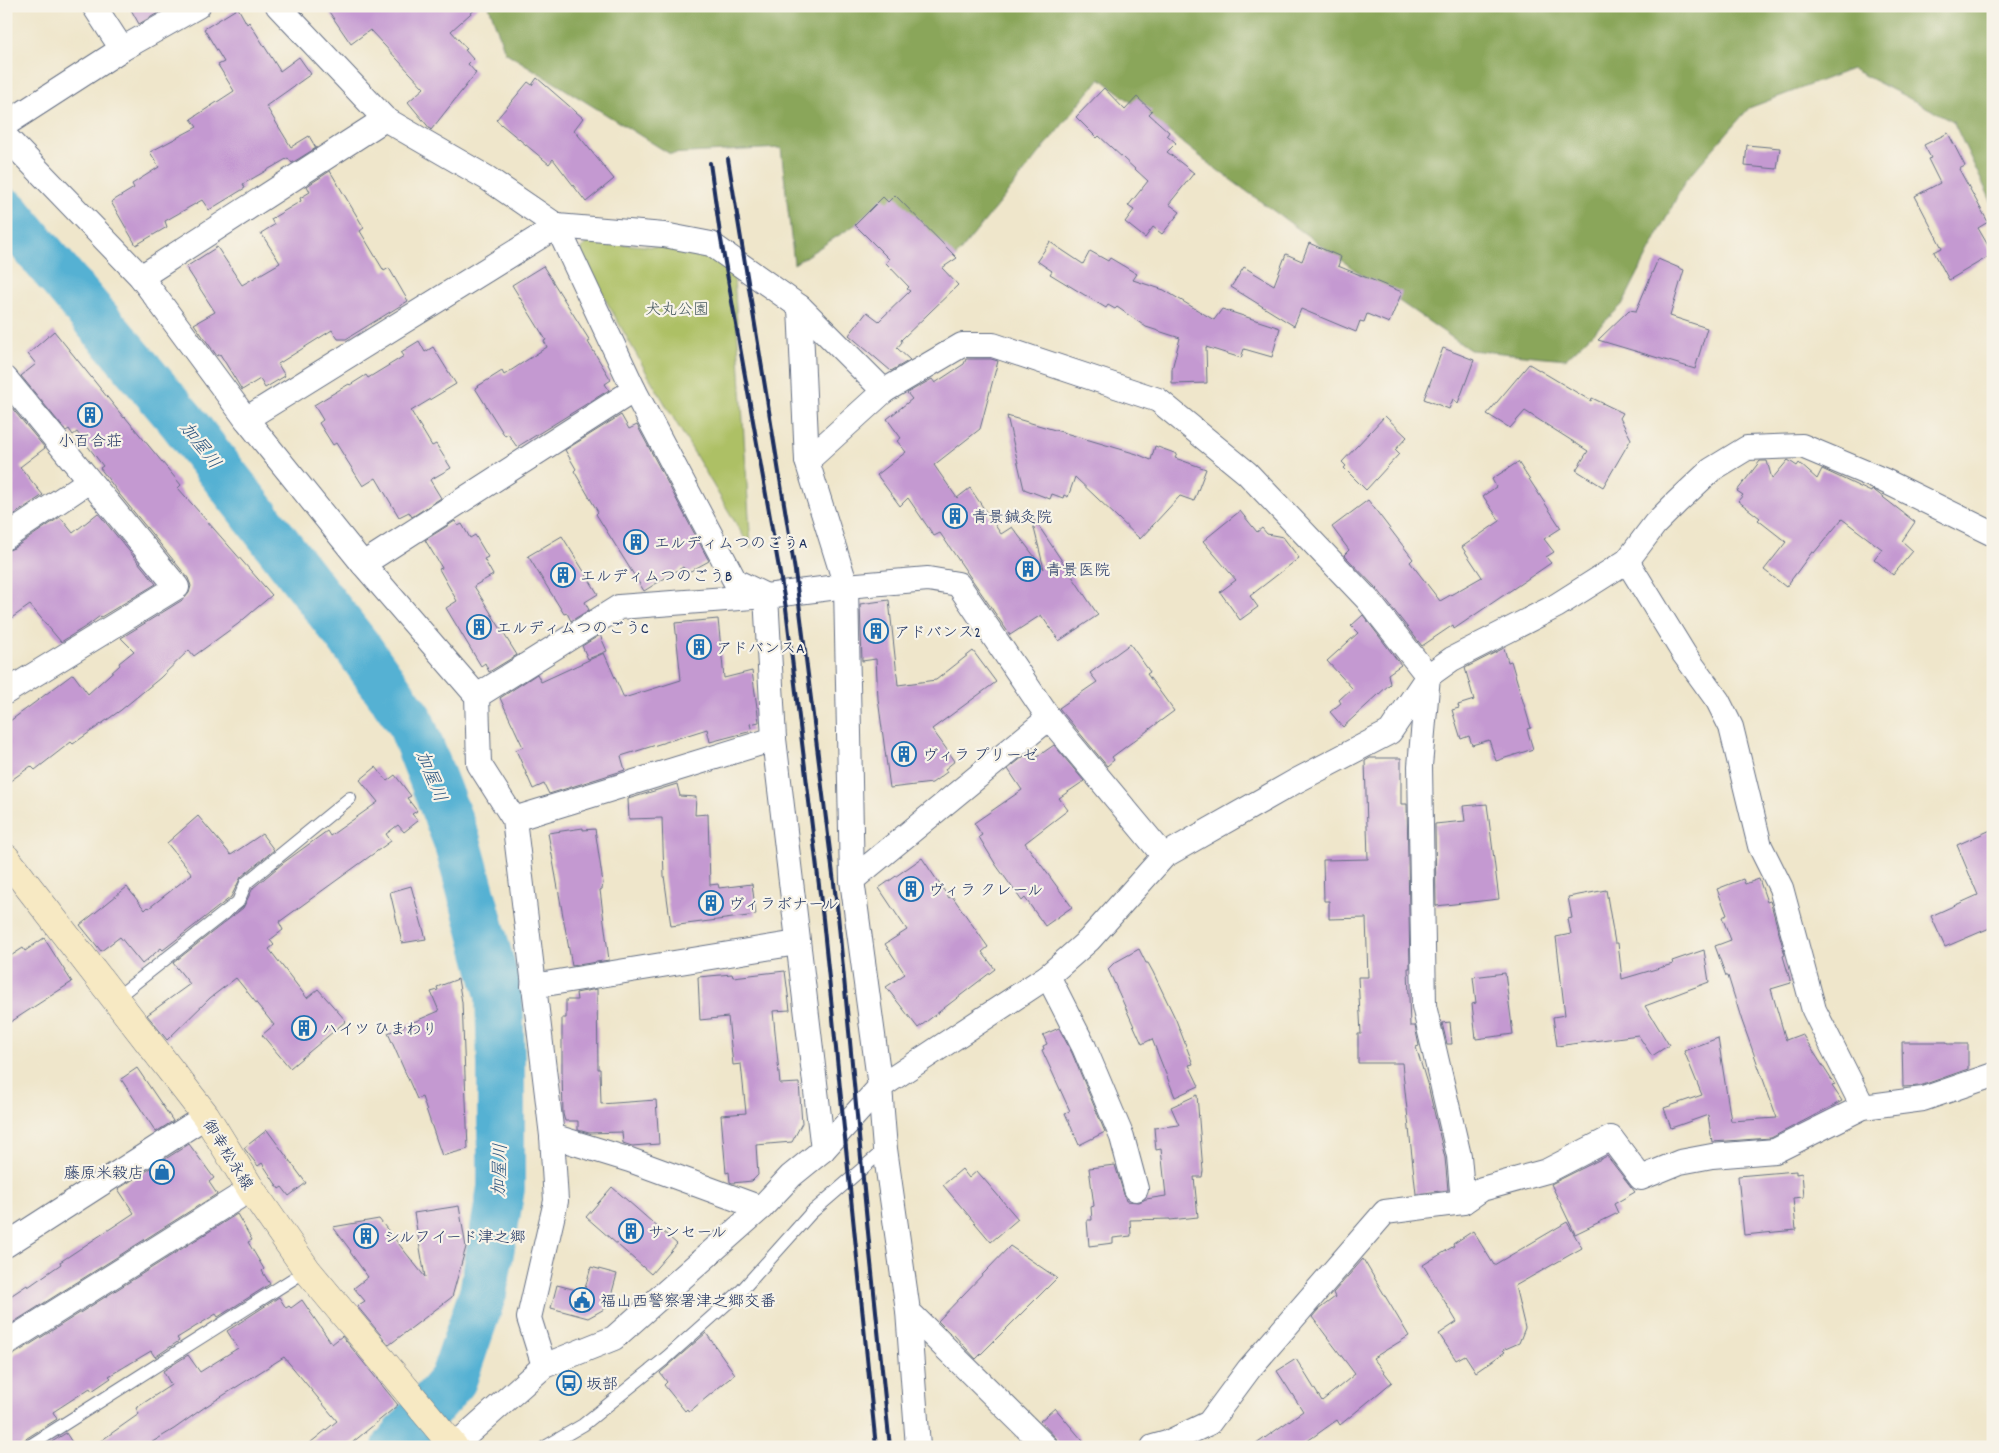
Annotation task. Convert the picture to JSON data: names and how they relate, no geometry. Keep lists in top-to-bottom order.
{
  "streets": {
    "main road": ["御幸松永線"]
  },
  "water": ["加屋川"],
  "parks": ["犬丸公園"],
  "places": {
    "building": [
      "小百合荘",
      "青景鍼灸院",
      "エルディムつのごうA",
      "青景医院",
      "エルディムつのごうB",
      "エルディムつのごうC",
      "アドバンス2",
      "アドバンスA",
      "ヴィラ プリーゼ",
      "ヴィラ クレール",
      "ヴィラボナール",
      "ハイツ ひまわり",
      "サンセール",
      "シルフイード津之郷"
    ],
    "shop": ["藤原米穀店"],
    "public building": ["福山西警察署津之郷交番"],
    "bus stop": ["坂部"]
  }
}
